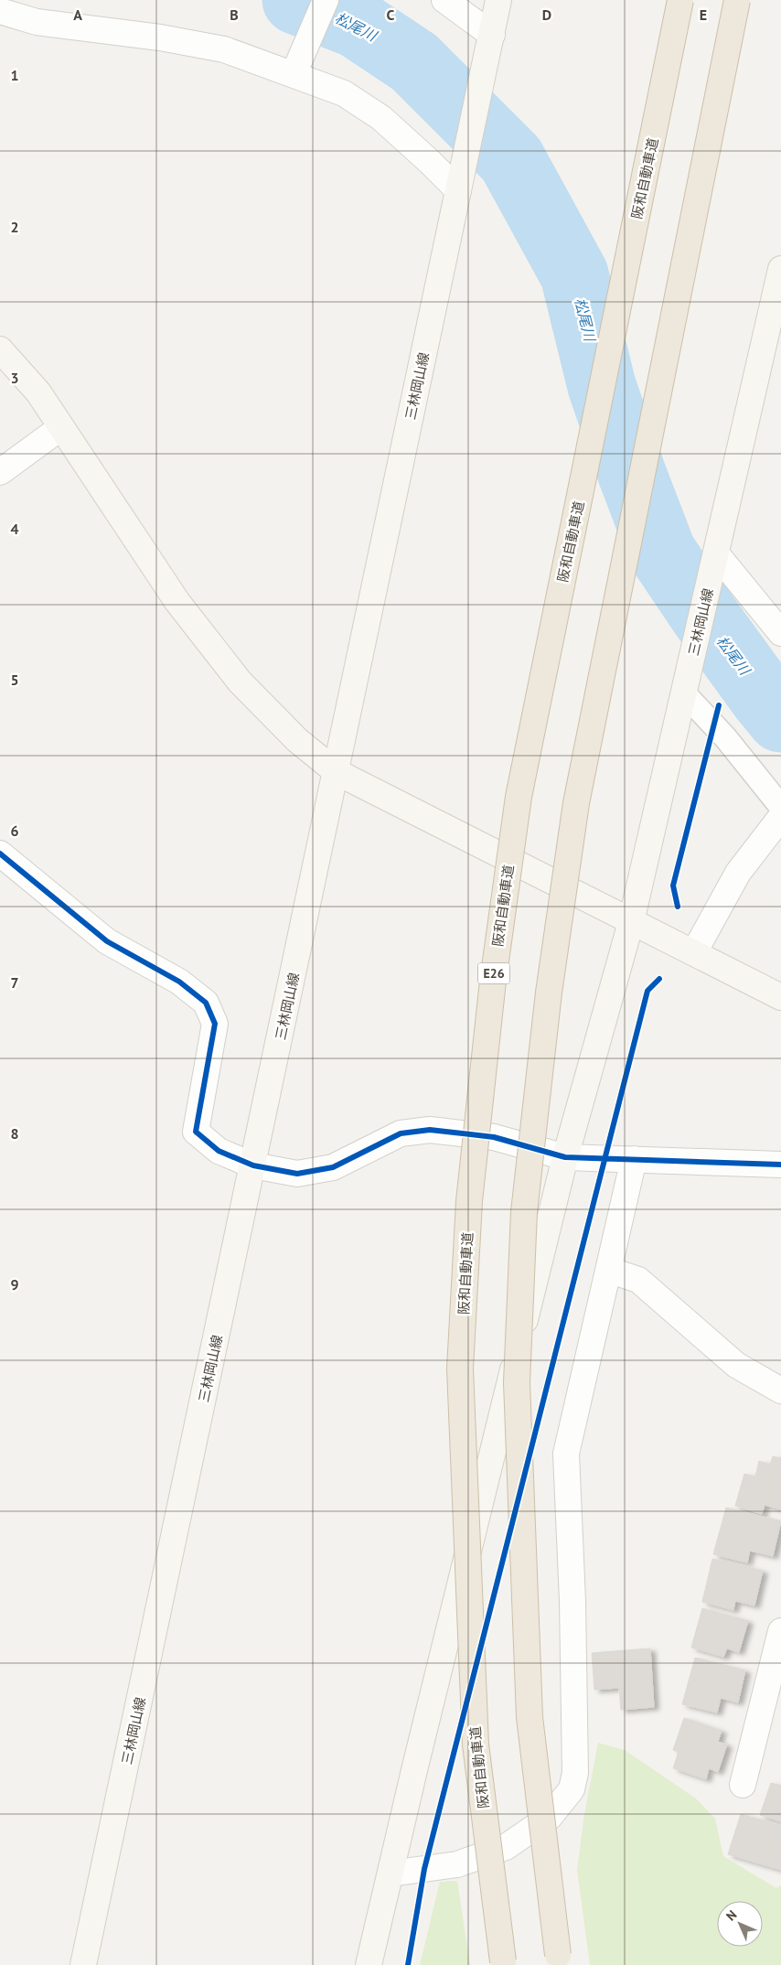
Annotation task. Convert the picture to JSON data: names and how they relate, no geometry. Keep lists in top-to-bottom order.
{
  "streets": {
    "highway": ["阪和自動車道", "E26"],
    "main road": ["三林岡山線"]
  },
  "water": ["松尾川"],
  "north": "top left",
  "grid": {
    "columns": [
      "A",
      "B",
      "C",
      "D",
      "E"
    ],
    "rows": [
      "1",
      "2",
      "3",
      "4",
      "5",
      "6",
      "7",
      "8",
      "9"
    ]
  }
}
